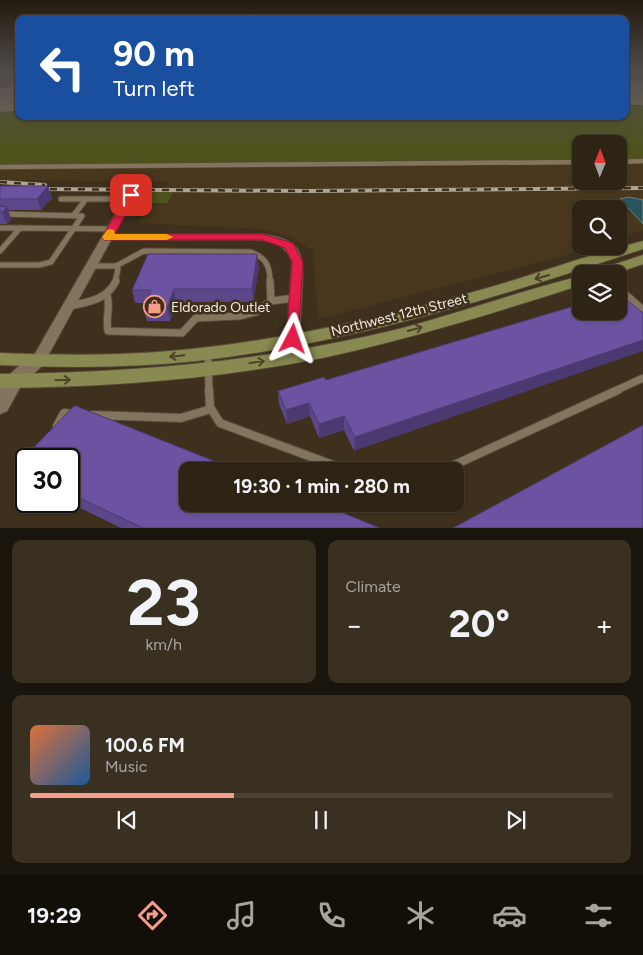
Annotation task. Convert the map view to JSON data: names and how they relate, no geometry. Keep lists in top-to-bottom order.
{
  "streets": {
    "main road": ["Northwest 12th Street"]
  },
  "places": {
    "shop": ["Eldorado Outlet"]
  },
  "north": "top",
  "page": {
    "turn": ["90 m", "Turn left"],
    "limit": "30",
    "trip": "19:30 · 1 min · 280 m",
    "tile": [
      ["23", "km/h"],
      "Climate"
    ],
    "heat": ["−", "20°", "+"],
    "song": ["100.6 FM", "Music"],
    "tabs": "19:29"
  }
}
